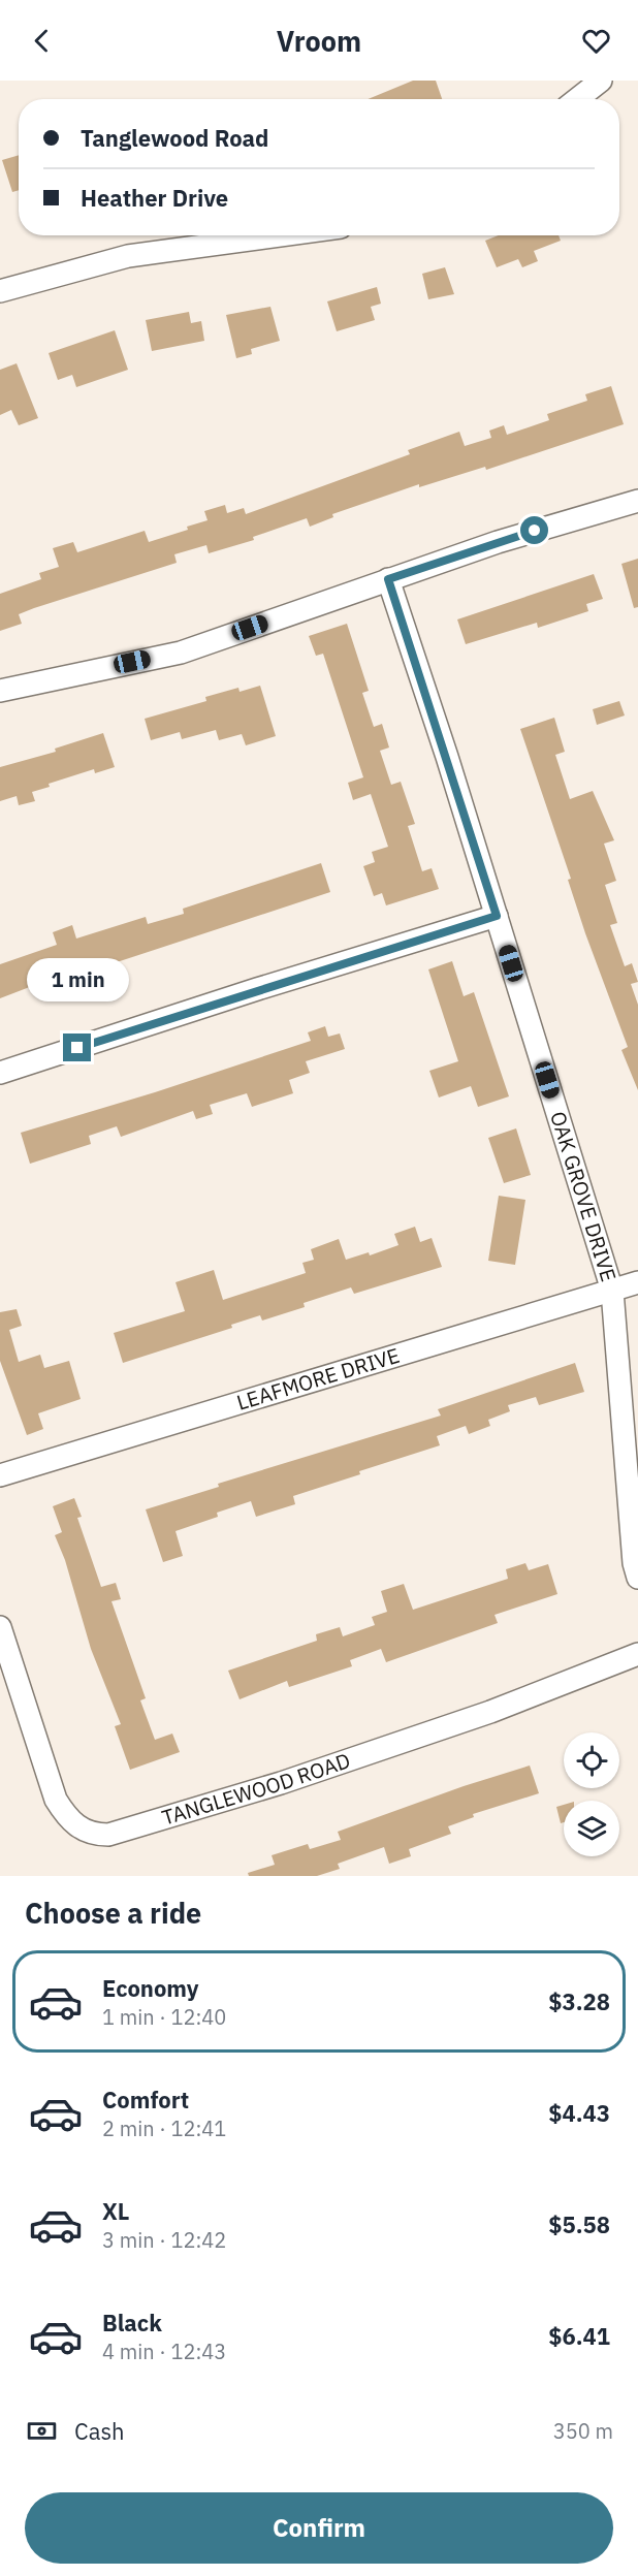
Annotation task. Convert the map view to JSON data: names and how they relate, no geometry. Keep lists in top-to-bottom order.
{
  "streets": {
    "street": ["OAK GROVE DRIVE", "LEAFMORE DRIVE", "TANGLEWOOD ROAD"]
  },
  "crossings": [
    ["OAK GROVE DRIVE", "LEAFMORE DRIVE"]
  ],
  "page": {
    "header": "Vroom",
    "banner": ["Tanglewood Road", "Heather Drive"],
    "bubble": "1 min",
    "heading": "Choose a ride",
    "list": [
      {
        "name": "Economy",
        "note": "1 min · 12:40",
        "value": "$3.28"
      },
      {
        "name": "Comfort",
        "note": "2 min · 12:41",
        "value": "$4.43"
      },
      {
        "name": "XL",
        "note": "3 min · 12:42",
        "value": "$5.58"
      },
      {
        "name": "Black",
        "note": "4 min · 12:43",
        "value": "$6.41"
      }
    ],
    "pay": ["Cash", "350 m"],
    "buttons": "Confirm"
  }
}
